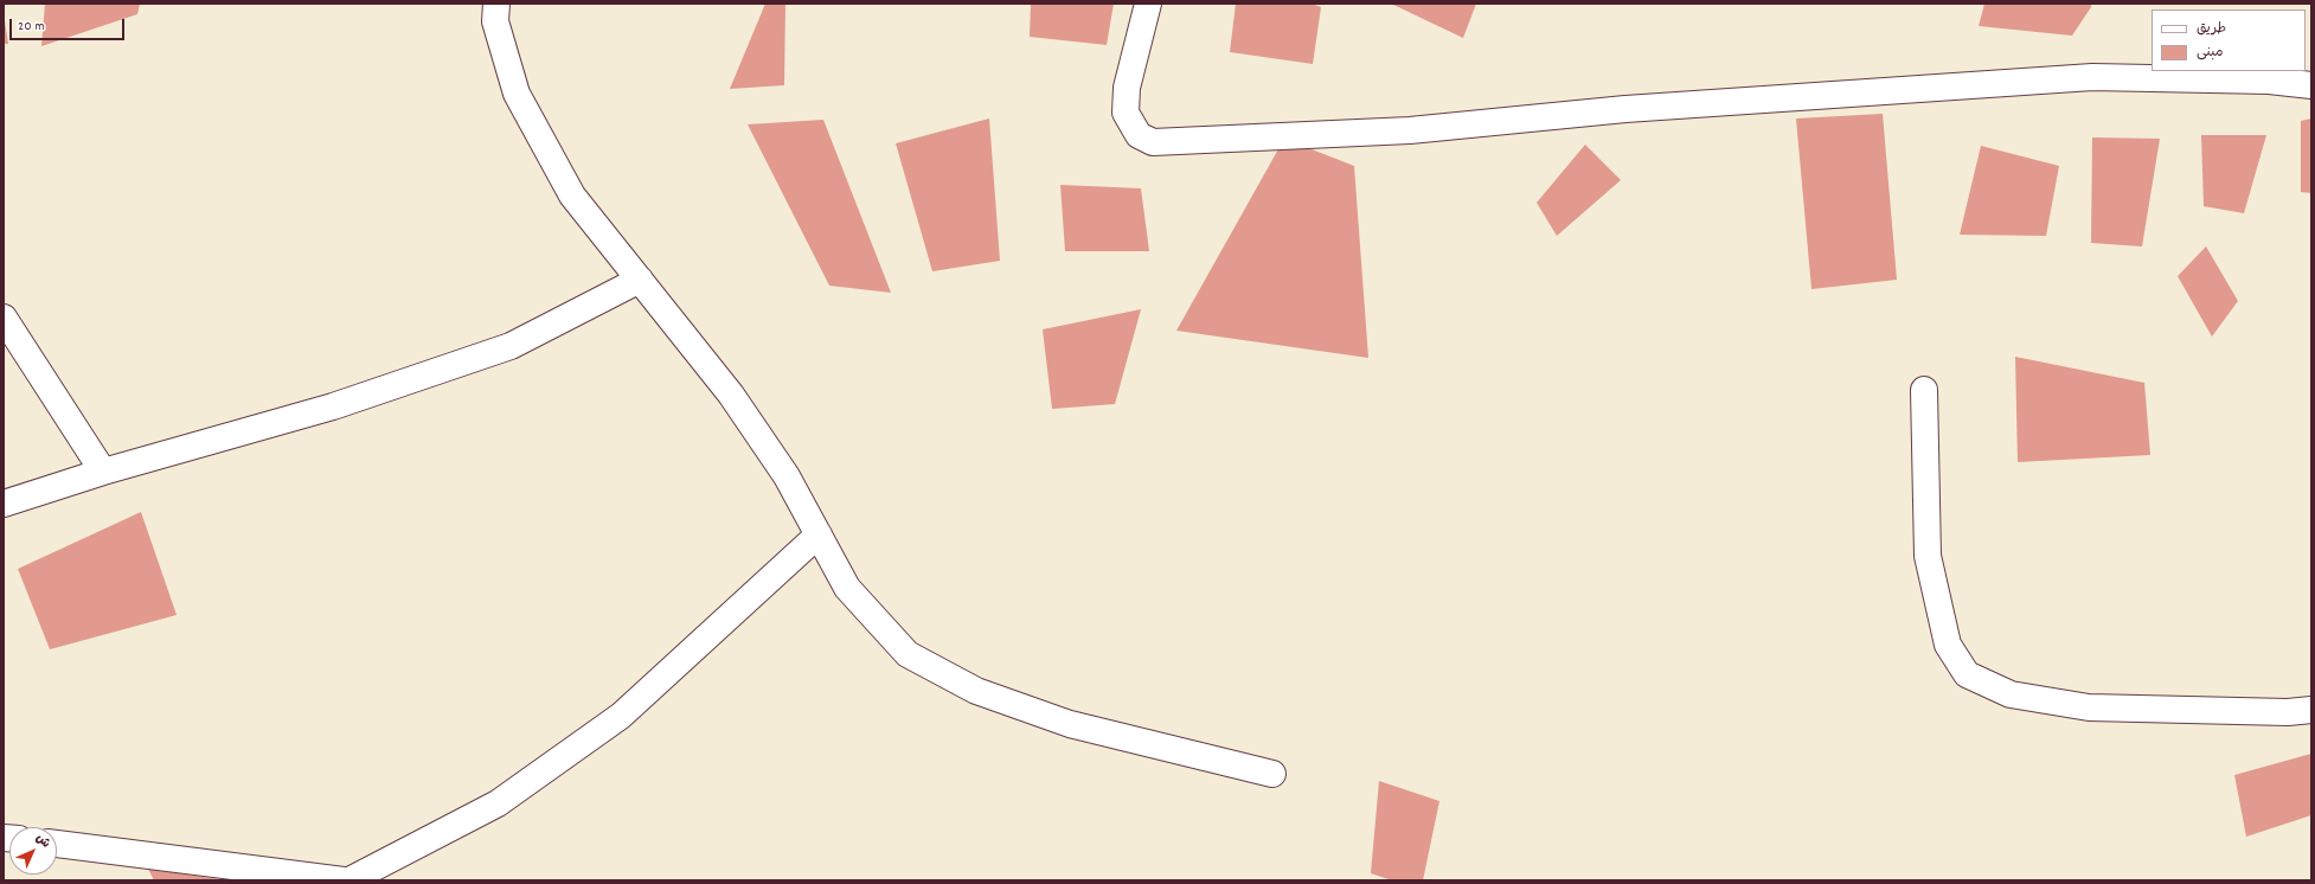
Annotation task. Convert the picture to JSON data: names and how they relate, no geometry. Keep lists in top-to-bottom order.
{
  "legend": ["طريق", "مبنى"],
  "scale_bar": "20 m",
  "north": "top right"
}
